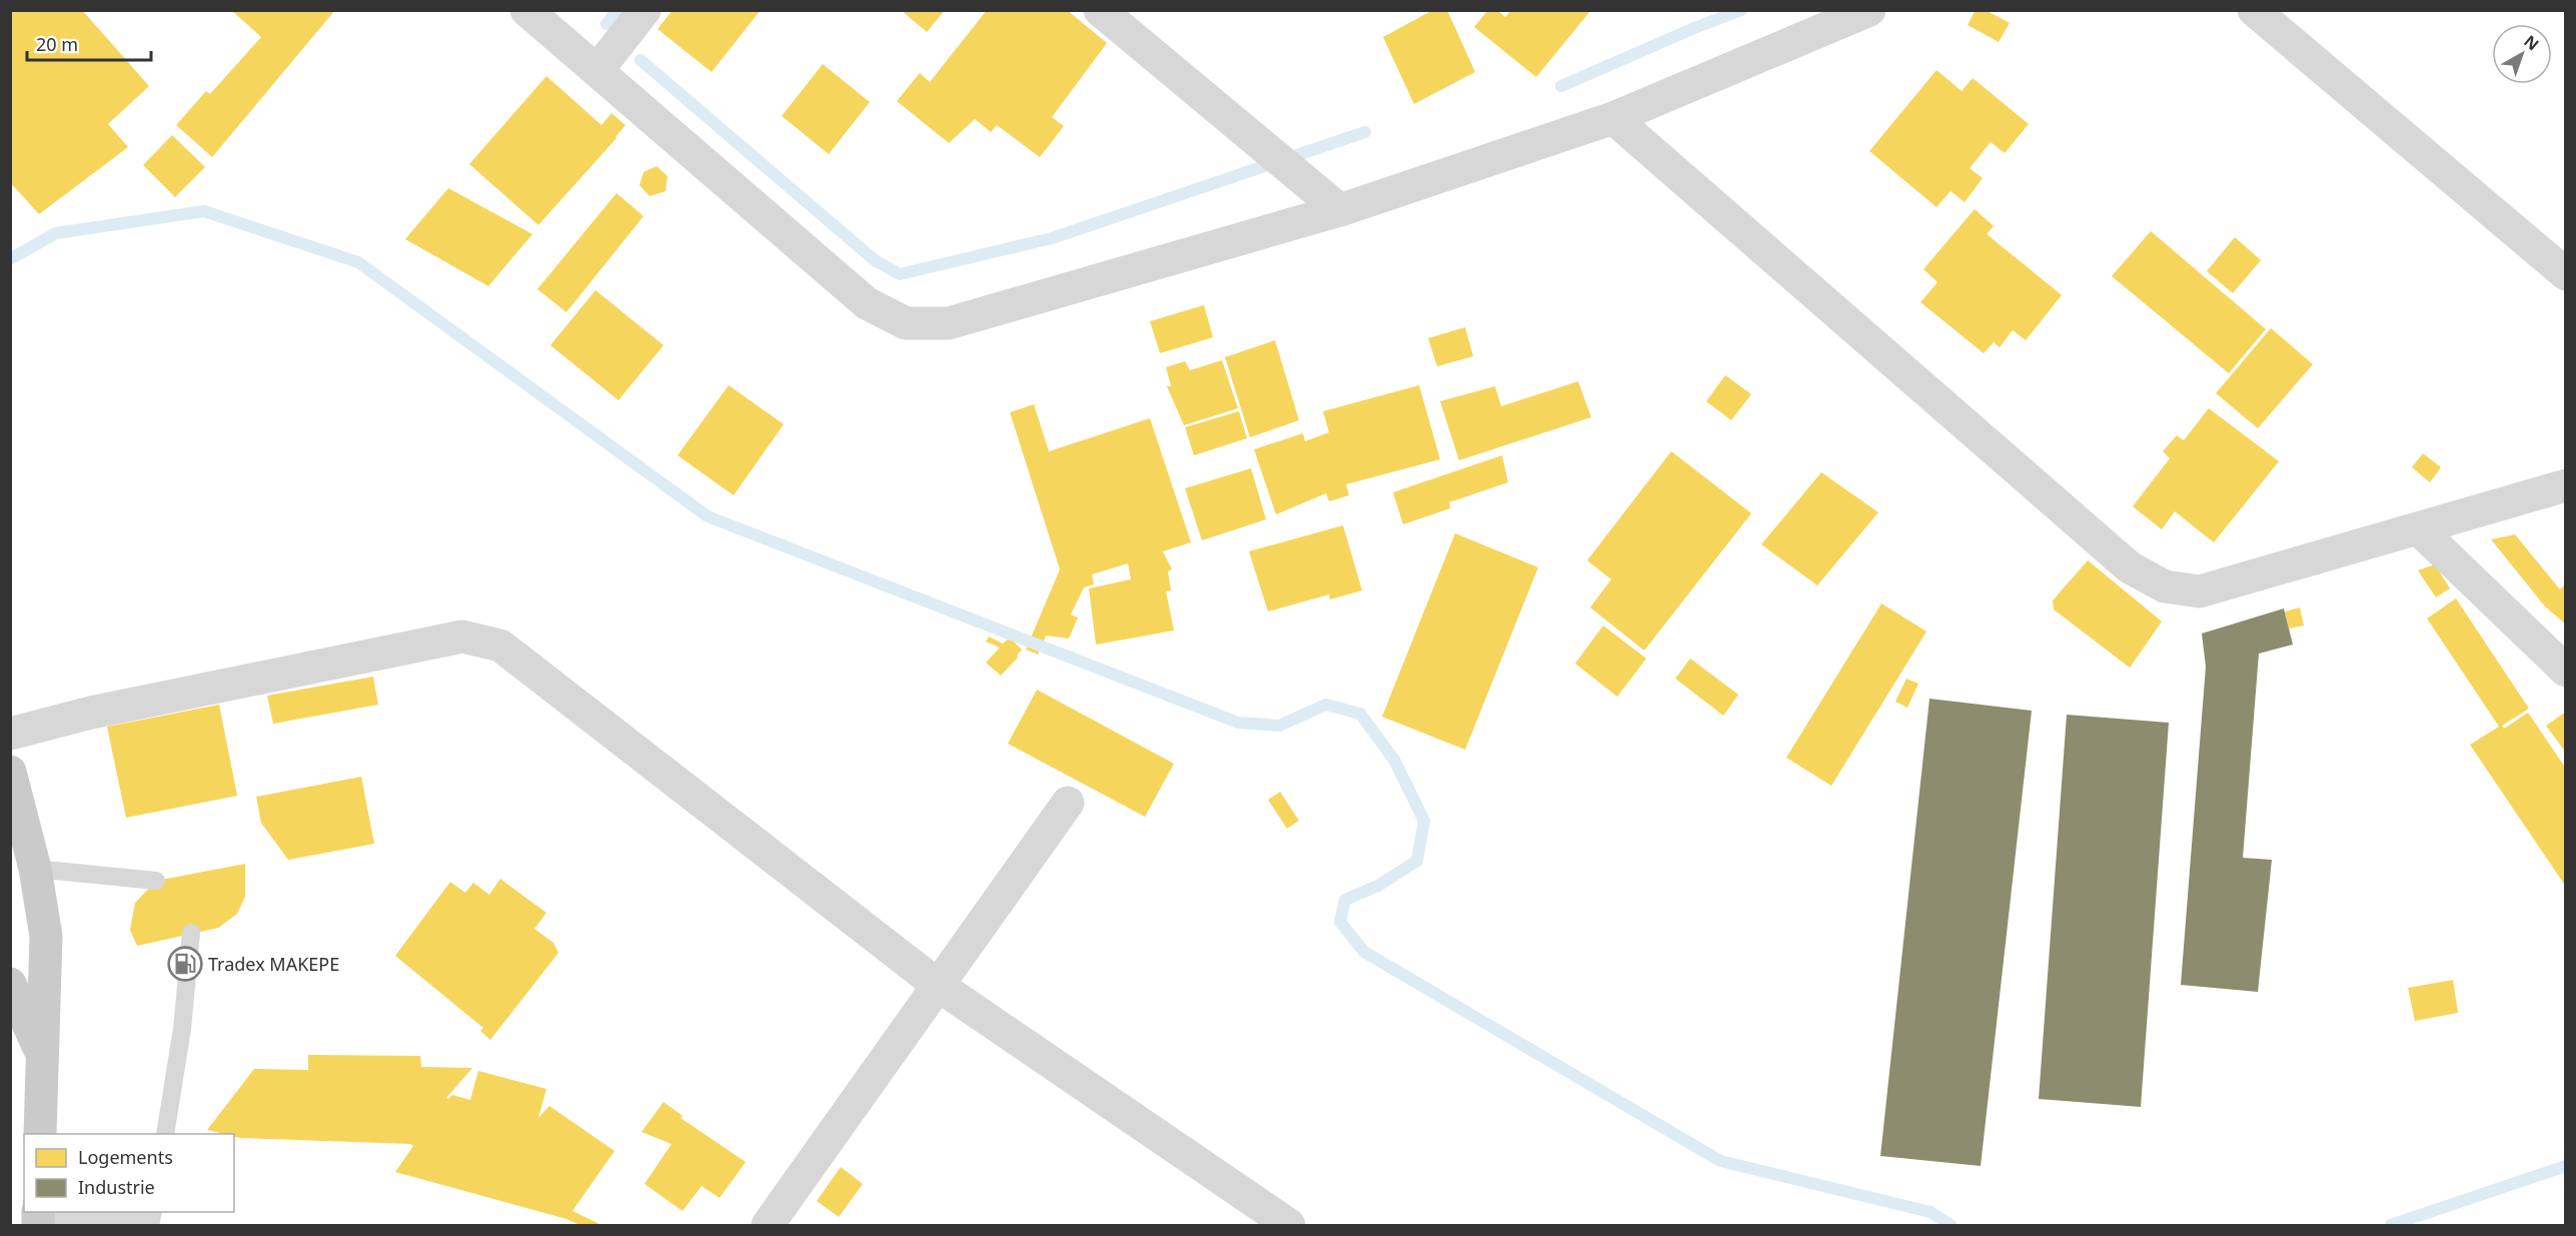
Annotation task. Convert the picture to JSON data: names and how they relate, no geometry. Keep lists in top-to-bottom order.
{
  "places": {
    "fuel station": ["Tradex MAKEPE"]
  },
  "legend": ["Logements", "Industrie"],
  "scale_bar": "20 m",
  "north": "top right"
}
